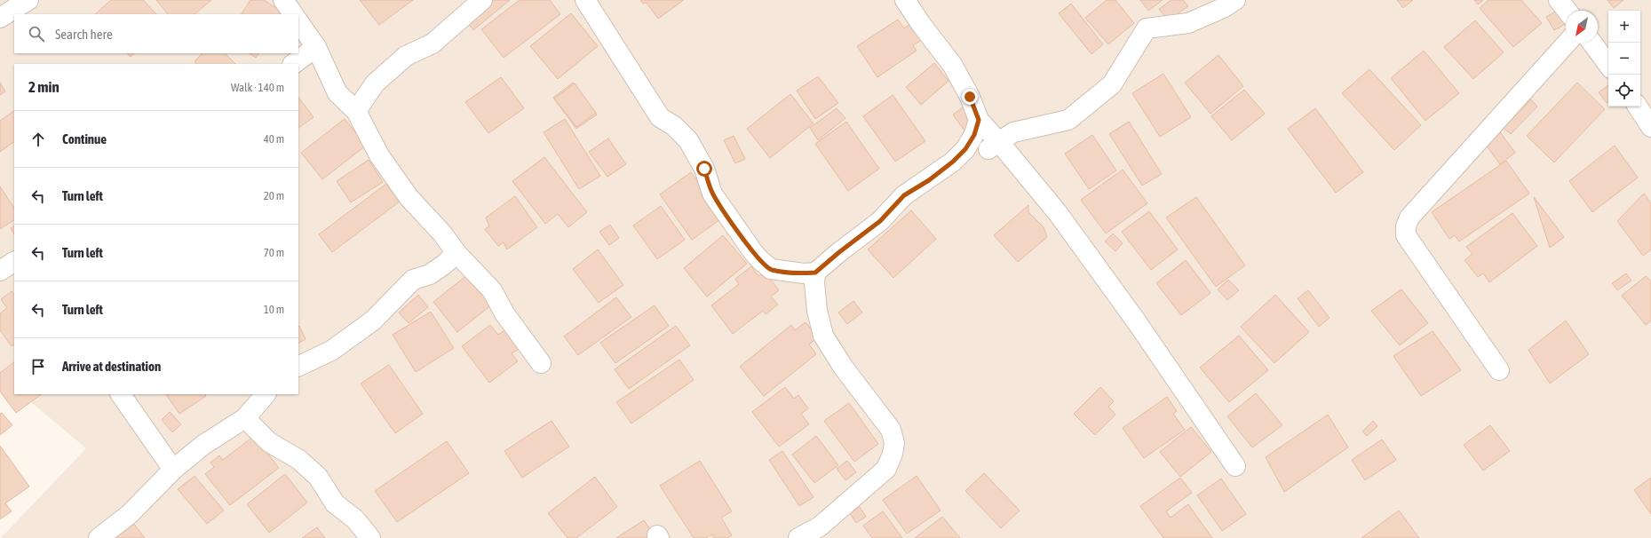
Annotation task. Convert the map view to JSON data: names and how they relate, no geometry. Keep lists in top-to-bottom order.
{
  "north": "bottom left",
  "page": {
    "map_buttons": ["+", "−"],
    "search": "Search here",
    "heading": ["2 min", "Walk · 140 m"],
    "list": [
      ["Continue", "40 m"],
      ["Turn left", "20 m"],
      ["Turn left", "70 m"],
      ["Turn left", "10 m"],
      "Arrive at destination"
    ]
  }
}
